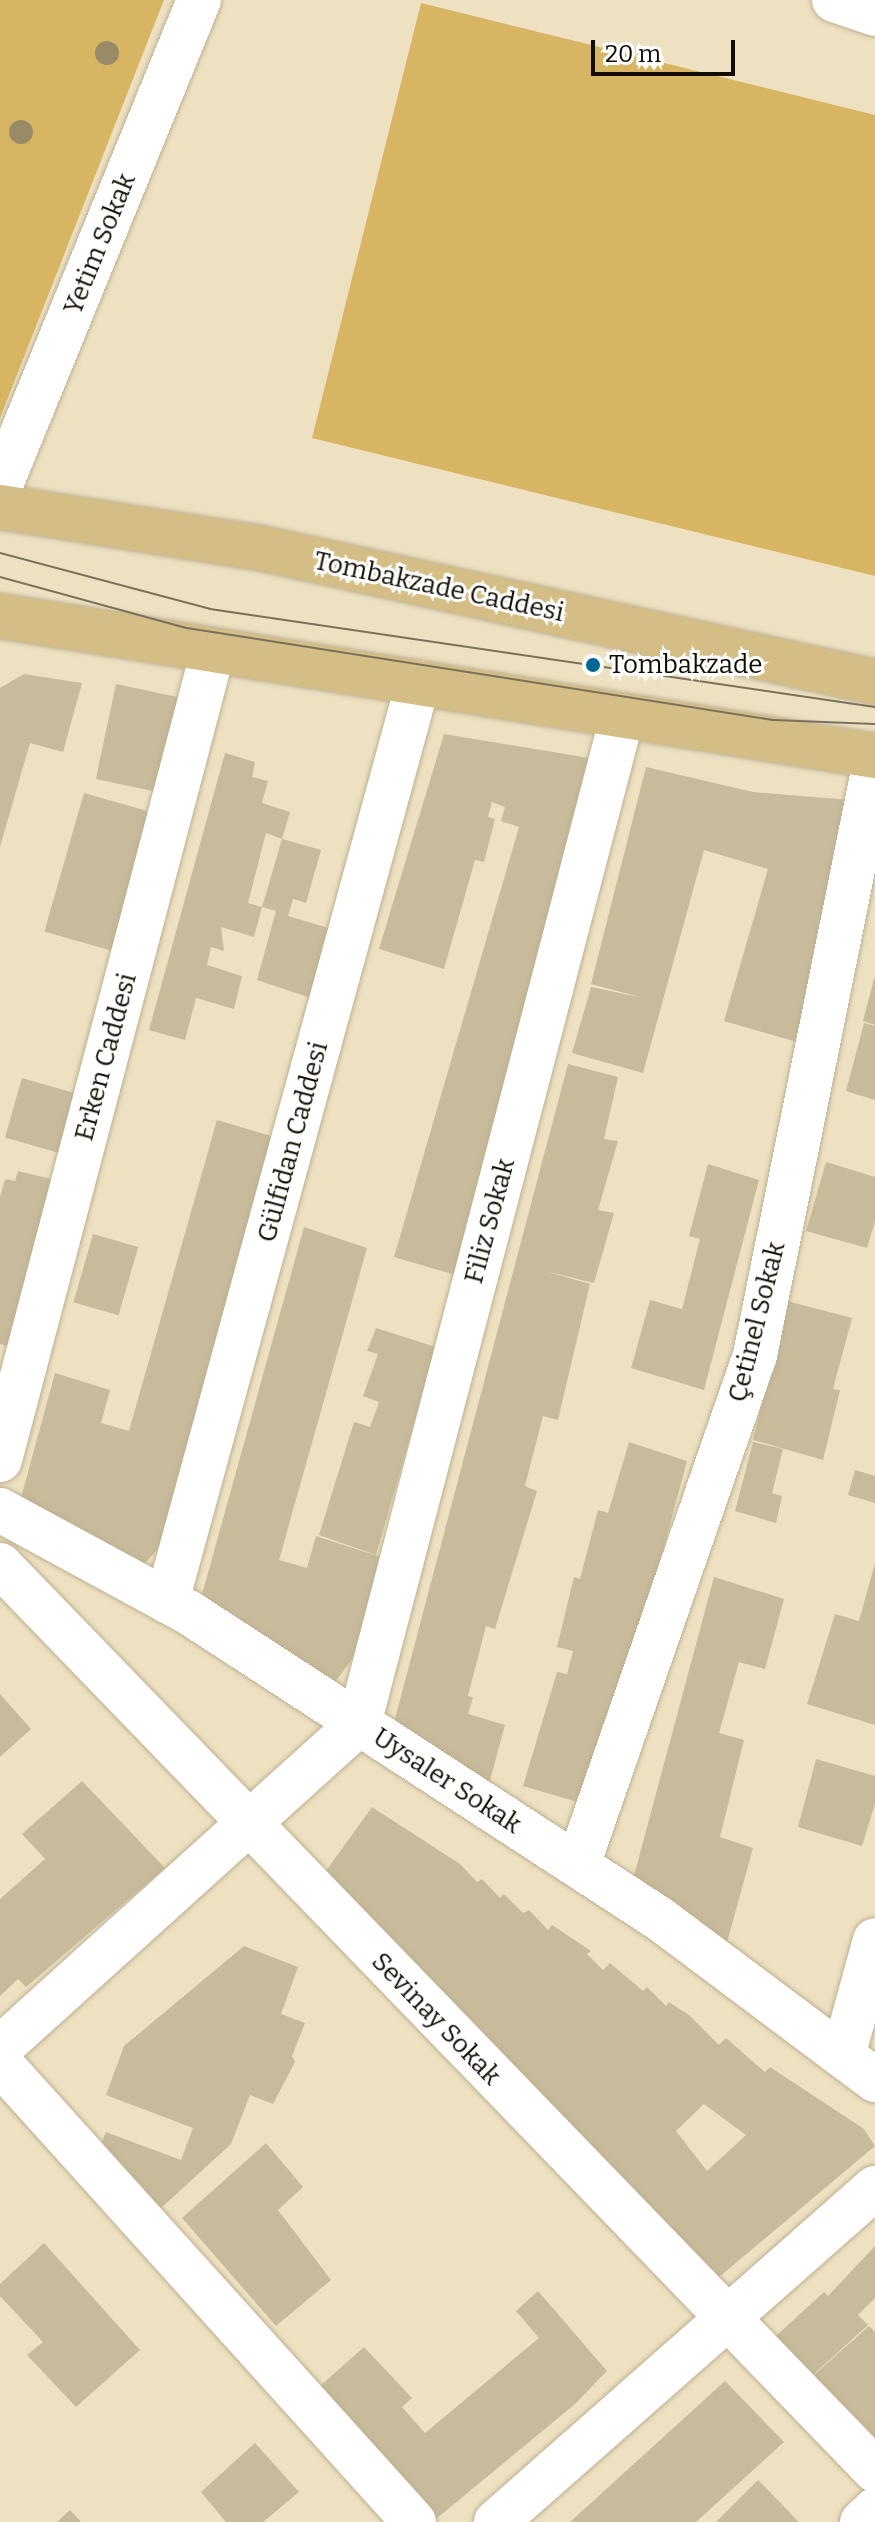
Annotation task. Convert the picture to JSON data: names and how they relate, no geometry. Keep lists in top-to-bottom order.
{
  "streets": {
    "main road": ["Tombakzade Caddesi"],
    "street": [
      "Yetim Sokak",
      "Erken Caddesi",
      "Gülfidan Caddesi",
      "Filiz Sokak",
      "Çetinel Sokak",
      "Uysaler Sokak",
      "Sevinay Sokak"
    ]
  },
  "crossings": [
    ["Gülfidan Caddesi", "Uysaler Sokak"],
    ["Filiz Sokak", "Uysaler Sokak"],
    ["Çetinel Sokak", "Uysaler Sokak"]
  ],
  "places": ["Tombakzade"],
  "scale_bar": "20 m"
}
